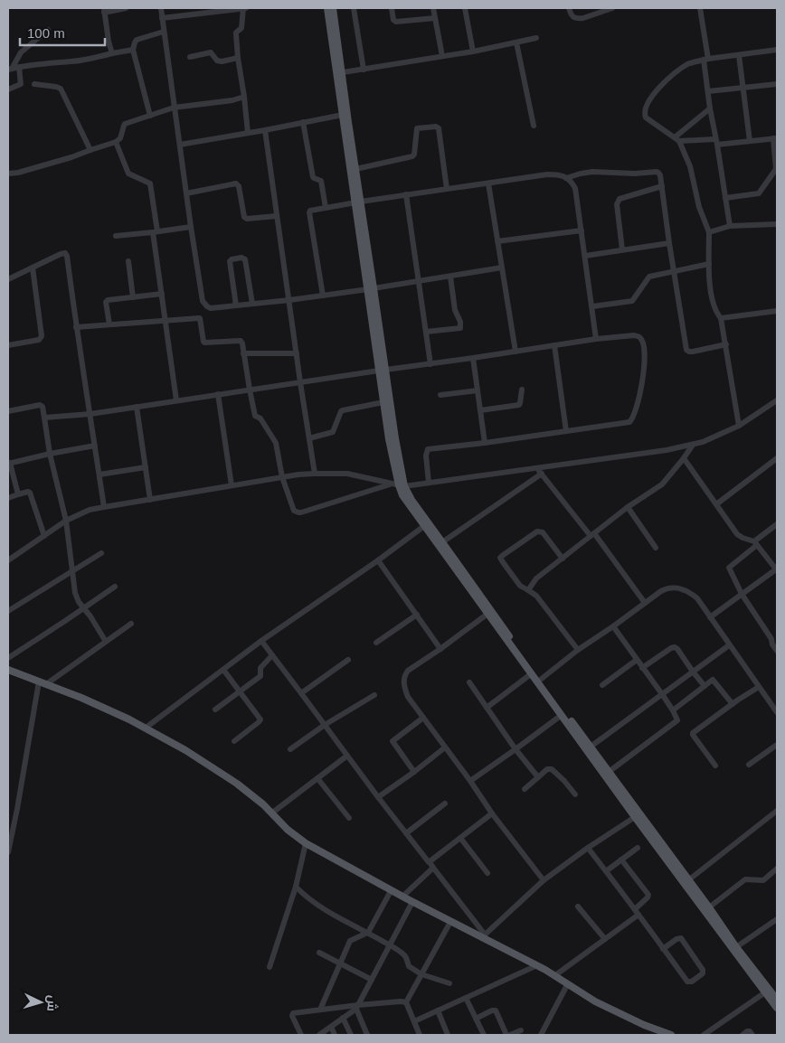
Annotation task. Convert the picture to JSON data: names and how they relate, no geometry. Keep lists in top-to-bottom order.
{
  "scale_bar": "100 m",
  "north": "right"
}
